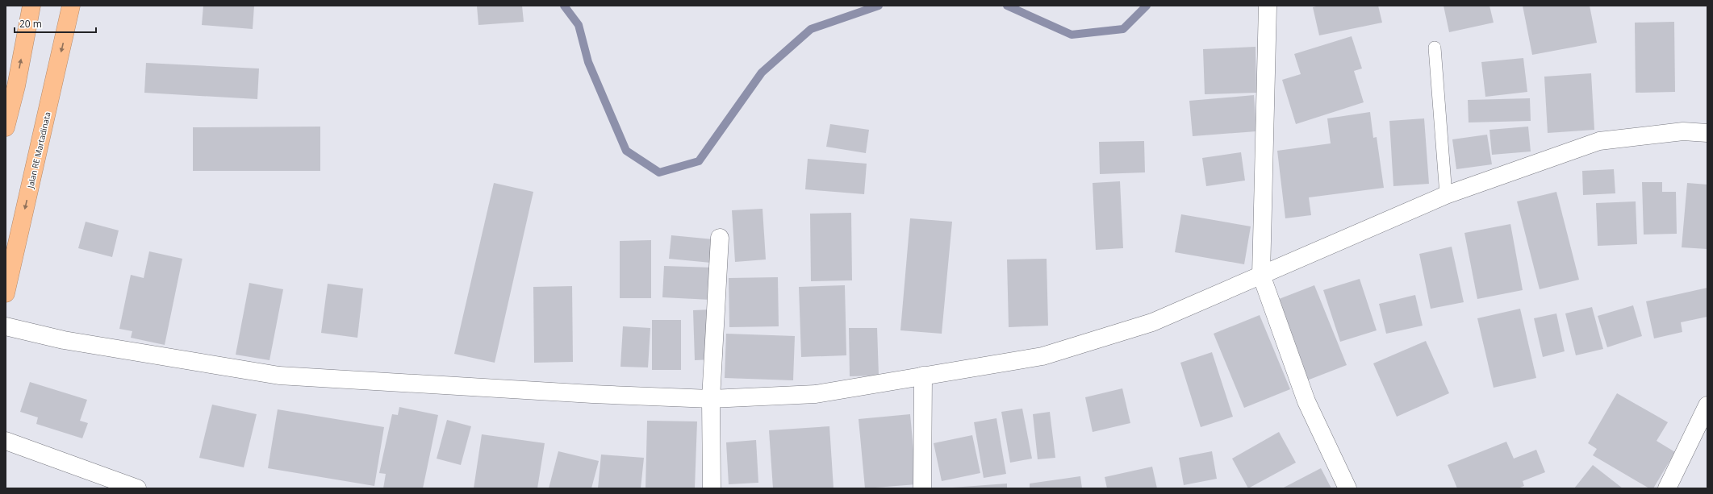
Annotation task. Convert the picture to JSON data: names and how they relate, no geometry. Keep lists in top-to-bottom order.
{
  "streets": {
    "highway": ["Jalan RE Martadinata"]
  },
  "scale_bar": "20 m"
}
